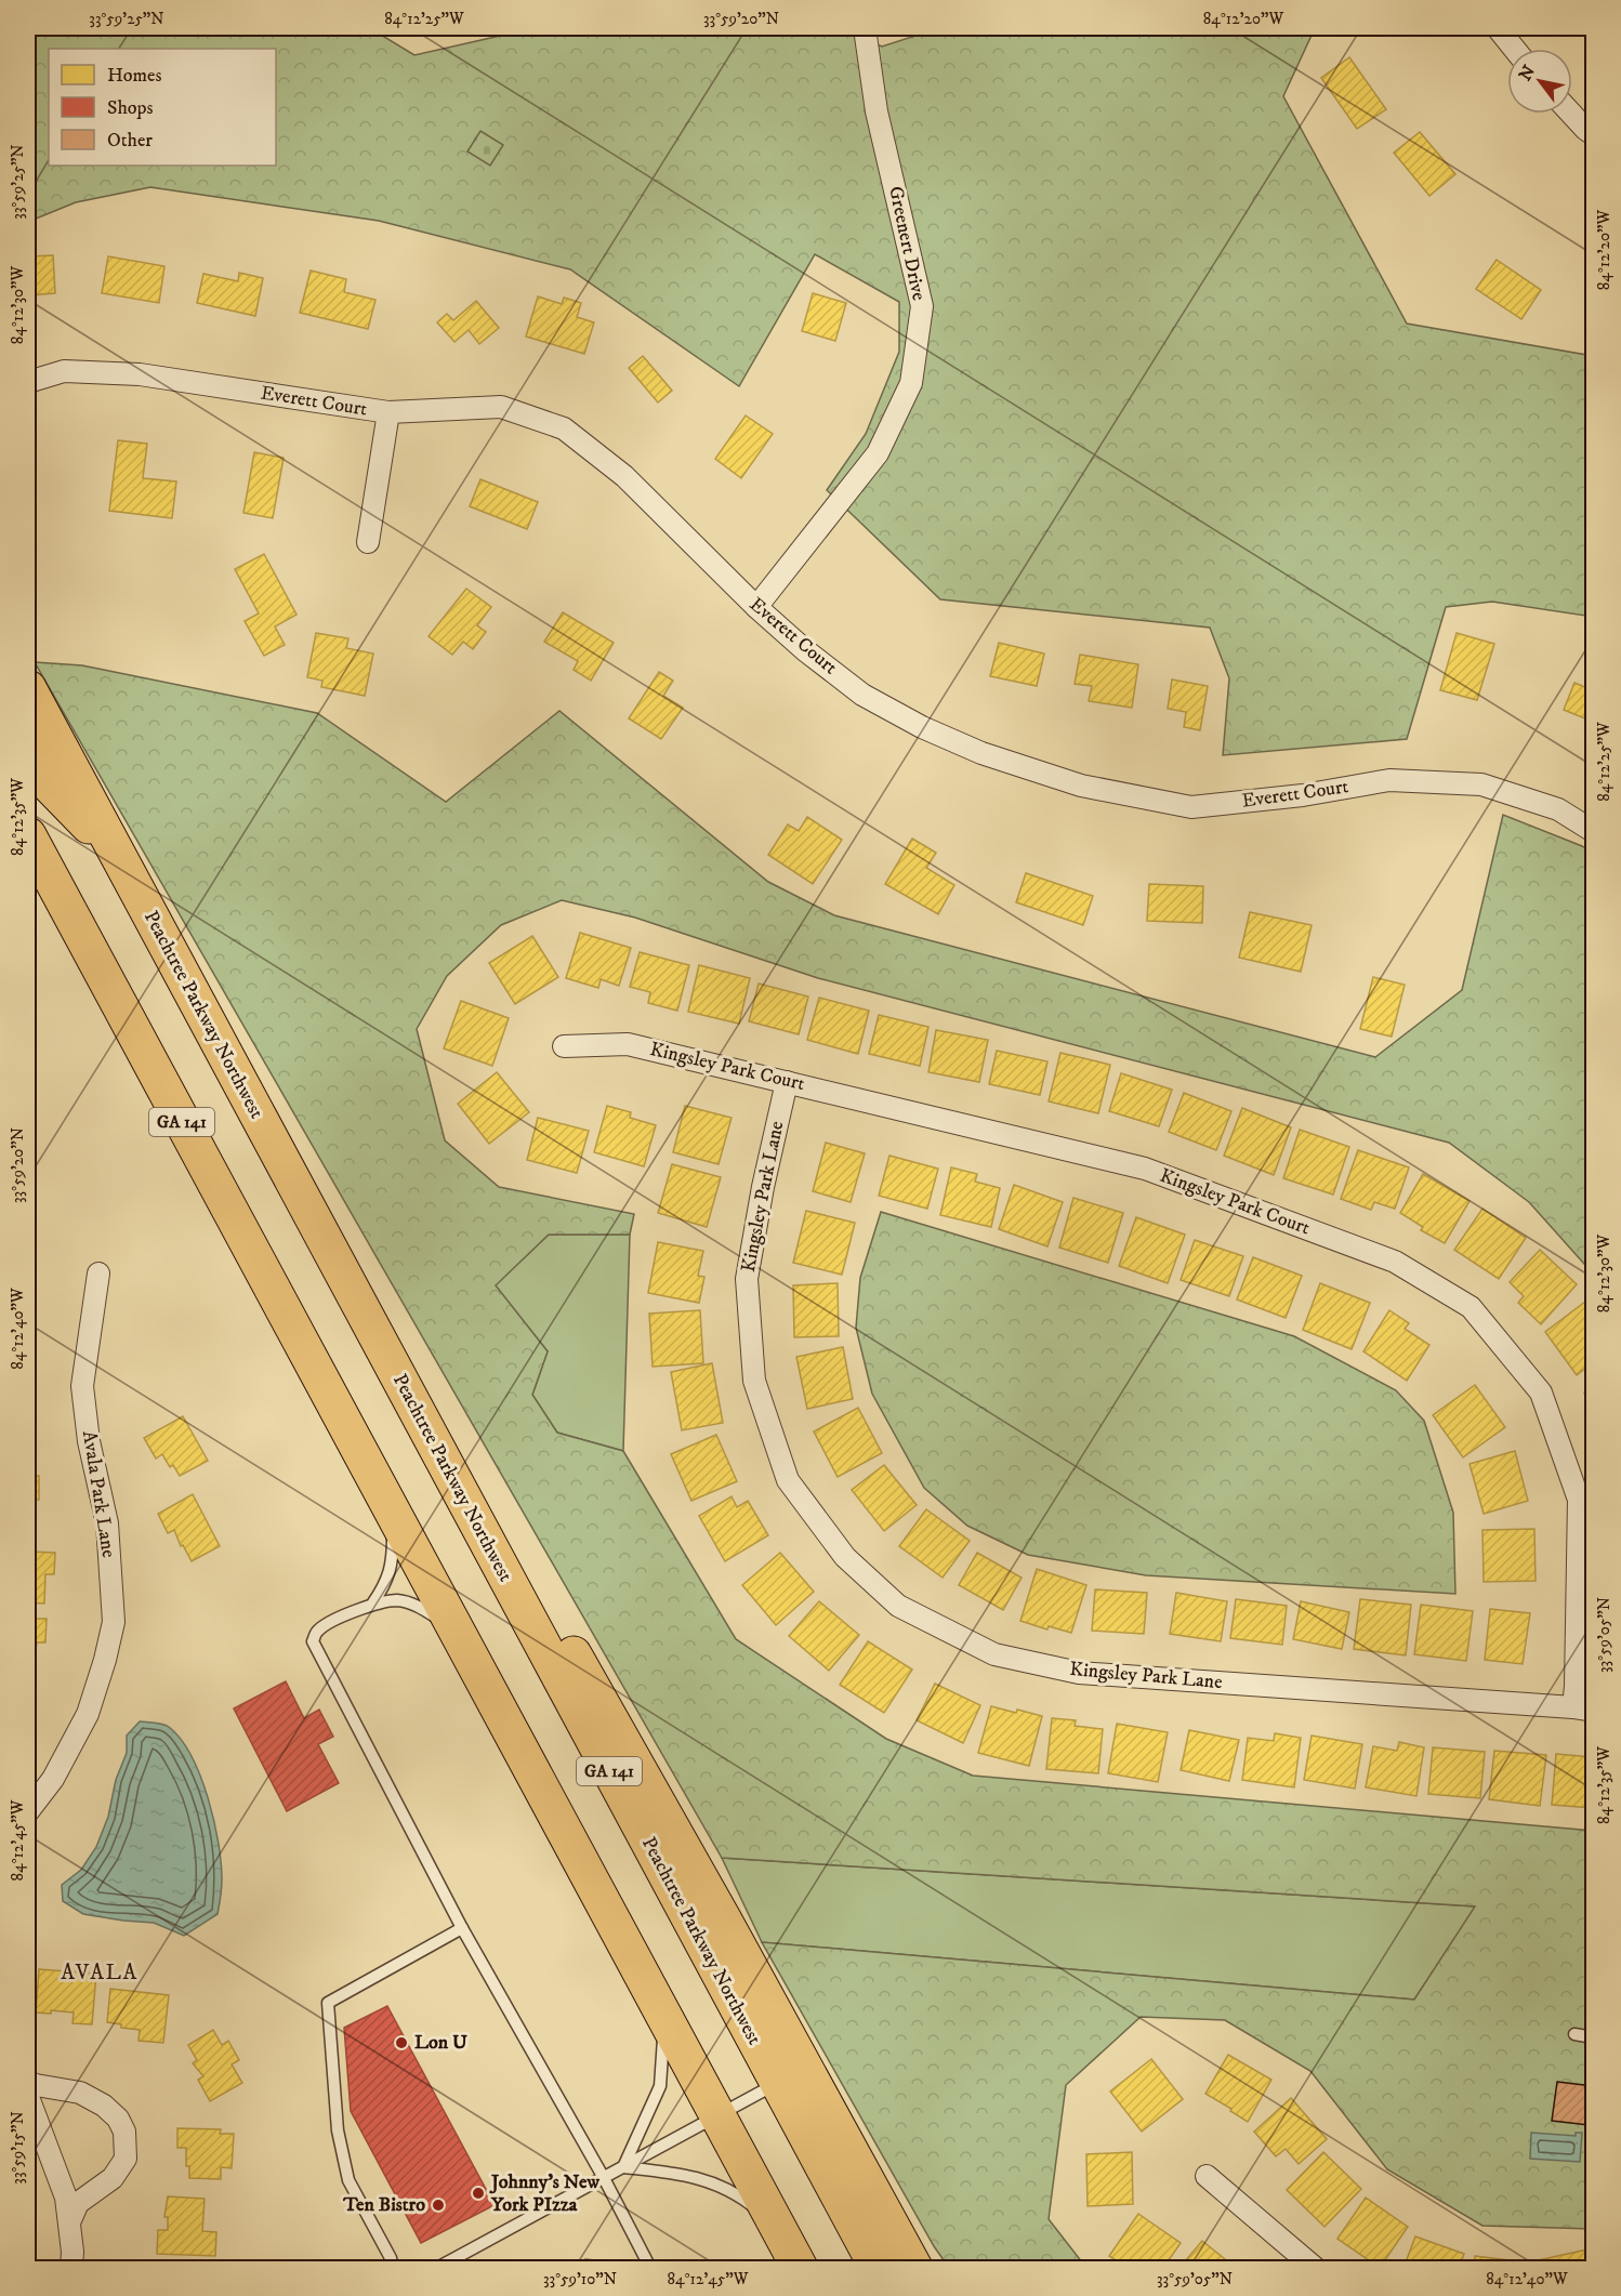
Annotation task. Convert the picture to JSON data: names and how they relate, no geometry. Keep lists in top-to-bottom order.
{
  "streets": {
    "highway": ["Peachtree Parkway Northwest", "GA 141"],
    "street": [
      "Greenert Drive",
      "Everett Court",
      "Kingsley Park Court",
      "Kingsley Park Lane",
      "Avala Park Lane"
    ]
  },
  "crossings": [
    ["Greenert Drive", "Everett Court"],
    ["Kingsley Park Court", "Kingsley Park Lane"]
  ],
  "districts": ["AVALA"],
  "places": ["Lon U", "Johnny's New York PIzza", "Ten Bistro"],
  "legend": ["Homes", "Shops", "Other"],
  "north": "top left",
  "coordinates": [
    "33°59'25\"N",
    "84°12'25\"W",
    "33°59'20\"N",
    "84°12'20\"W",
    "84°12'30\"W",
    "84°12'35\"W",
    "84°12'40\"W",
    "33°59'05\"N",
    "84°12'45\"W",
    "33°59'15\"N",
    "33°59'10\"N"
  ]
}
